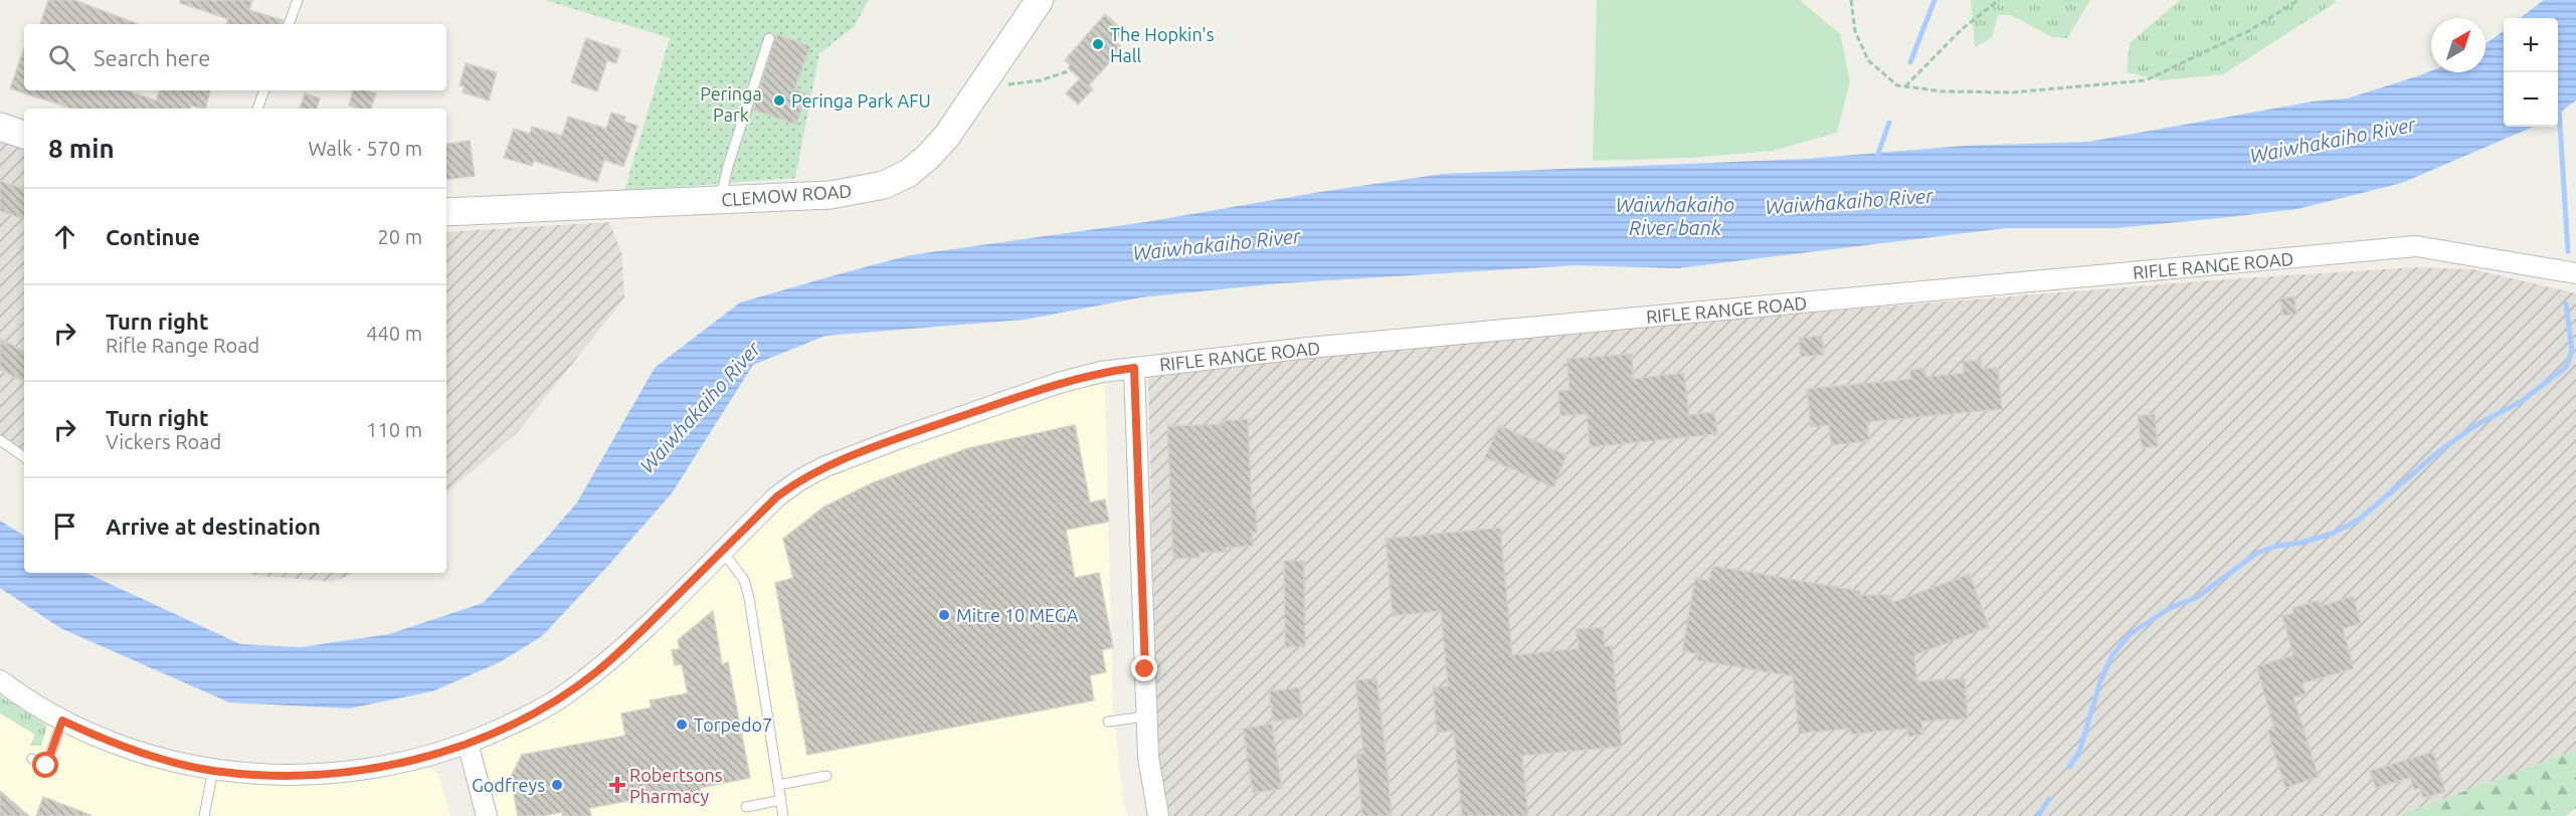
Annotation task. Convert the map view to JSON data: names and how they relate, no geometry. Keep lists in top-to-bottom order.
{
  "streets": {
    "street": ["CLEMOW ROAD", "RIFLE RANGE ROAD"]
  },
  "water": ["Waiwhakaiho River", "Waiwhakaiho River bank"],
  "parks": ["Peringa Park"],
  "places": {
    "other": [
      "The Hopkin's Hall",
      "Peringa Park AFU",
      "Mitre 10 MEGA",
      "Torpedo7",
      "Godfreys"
    ],
    "health": ["Robertsons Pharmacy"]
  },
  "north": "top right",
  "page": {
    "map_buttons": ["+", "−"],
    "search": "Search here",
    "heading": ["8 min", "Walk · 570 m"],
    "list": [
      ["Continue", "20 m"],
      ["Turn right", "Rifle Range Road", "440 m"],
      ["Turn right", "Vickers Road", "110 m"],
      "Arrive at destination"
    ]
  }
}
